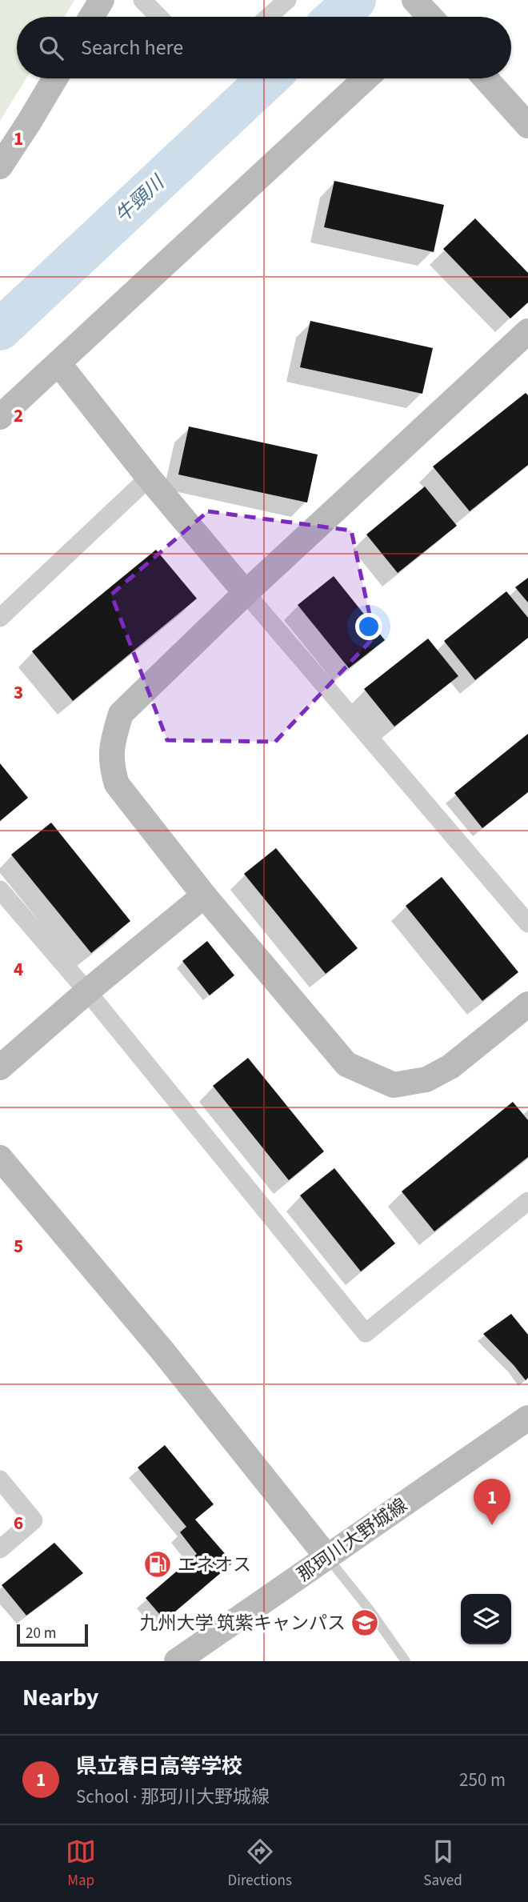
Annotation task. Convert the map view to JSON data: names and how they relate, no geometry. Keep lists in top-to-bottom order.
{
  "streets": {
    "street": ["那珂川大野城線"]
  },
  "water": ["牛頸川"],
  "places": {
    "fuel station": ["エネオス"],
    "school or university": ["九州大学 筑紫キャンパス"]
  },
  "scale_bar": "20 m",
  "page": {
    "search": "Search here",
    "pins": "1",
    "scale": "20 m",
    "heading": "Nearby",
    "list": [
      {
        "mark": "1",
        "name": "県立春日高等学校",
        "note": "School · 那珂川大野城線",
        "value": "250 m"
      }
    ],
    "nav": ["Map", "Directions", "Saved"]
  },
  "grid": {
    "rows": [
      "1",
      "2",
      "3",
      "4",
      "5",
      "6"
    ]
  }
}
